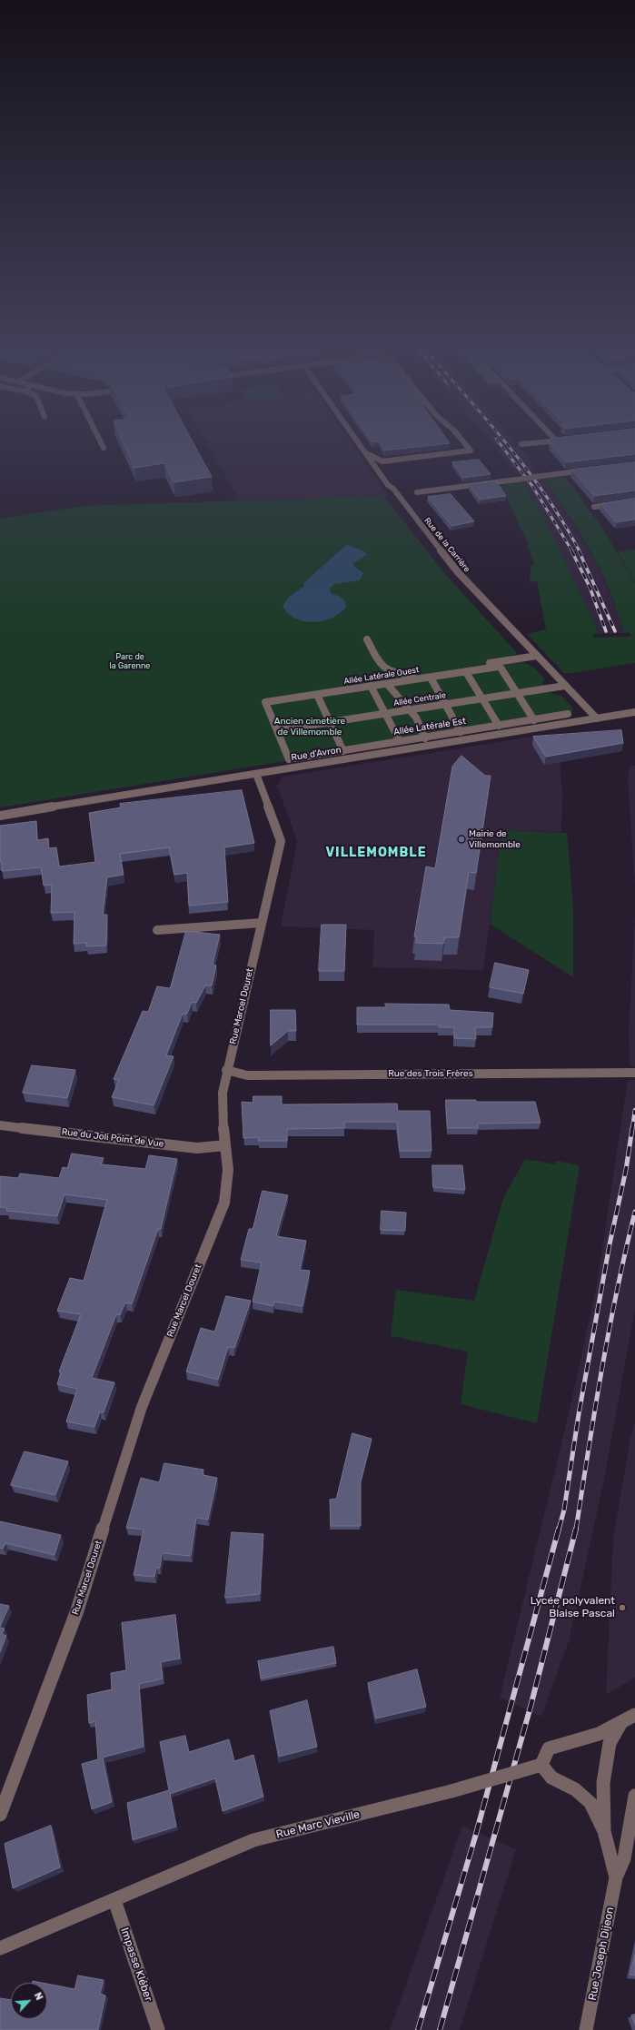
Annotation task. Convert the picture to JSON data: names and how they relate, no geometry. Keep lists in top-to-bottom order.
{
  "streets": {
    "street": [
      "Rue de la Carrière",
      "Allée Latérale Ouest",
      "Allée Centrale",
      "Allée Latérale Est",
      "Rue d'Avron",
      "Rue Marcel Douret",
      "Rue des Trois Frères",
      "Rue du Joli Point de Vue",
      "Rue Marc Vieville",
      "Rue Joseph Dijeon",
      "Impasse Kléber"
    ]
  },
  "crossings": [
    ["Rue de la Carrière", "Allée Centrale"],
    ["Rue de la Carrière", "Rue d'Avron"],
    ["Allée Latérale Ouest", "Allée Centrale"],
    ["Allée Latérale Ouest", "Allée Latérale Est"],
    ["Allée Centrale", "Allée Latérale Est"],
    ["Rue d'Avron", "Rue Marcel Douret"],
    ["Rue Marcel Douret", "Rue des Trois Frères"],
    ["Rue Marcel Douret", "Rue du Joli Point de Vue"],
    ["Rue Marc Vieville", "Impasse Kléber"]
  ],
  "districts": ["VILLEMOMBLE"],
  "parks": ["Parc de la Garenne", "Ancien cimetière de Villemomble"],
  "places": ["Mairie de Villemomble", "Lycée polyvalent Blaise Pascal"],
  "north": "top right"
}
